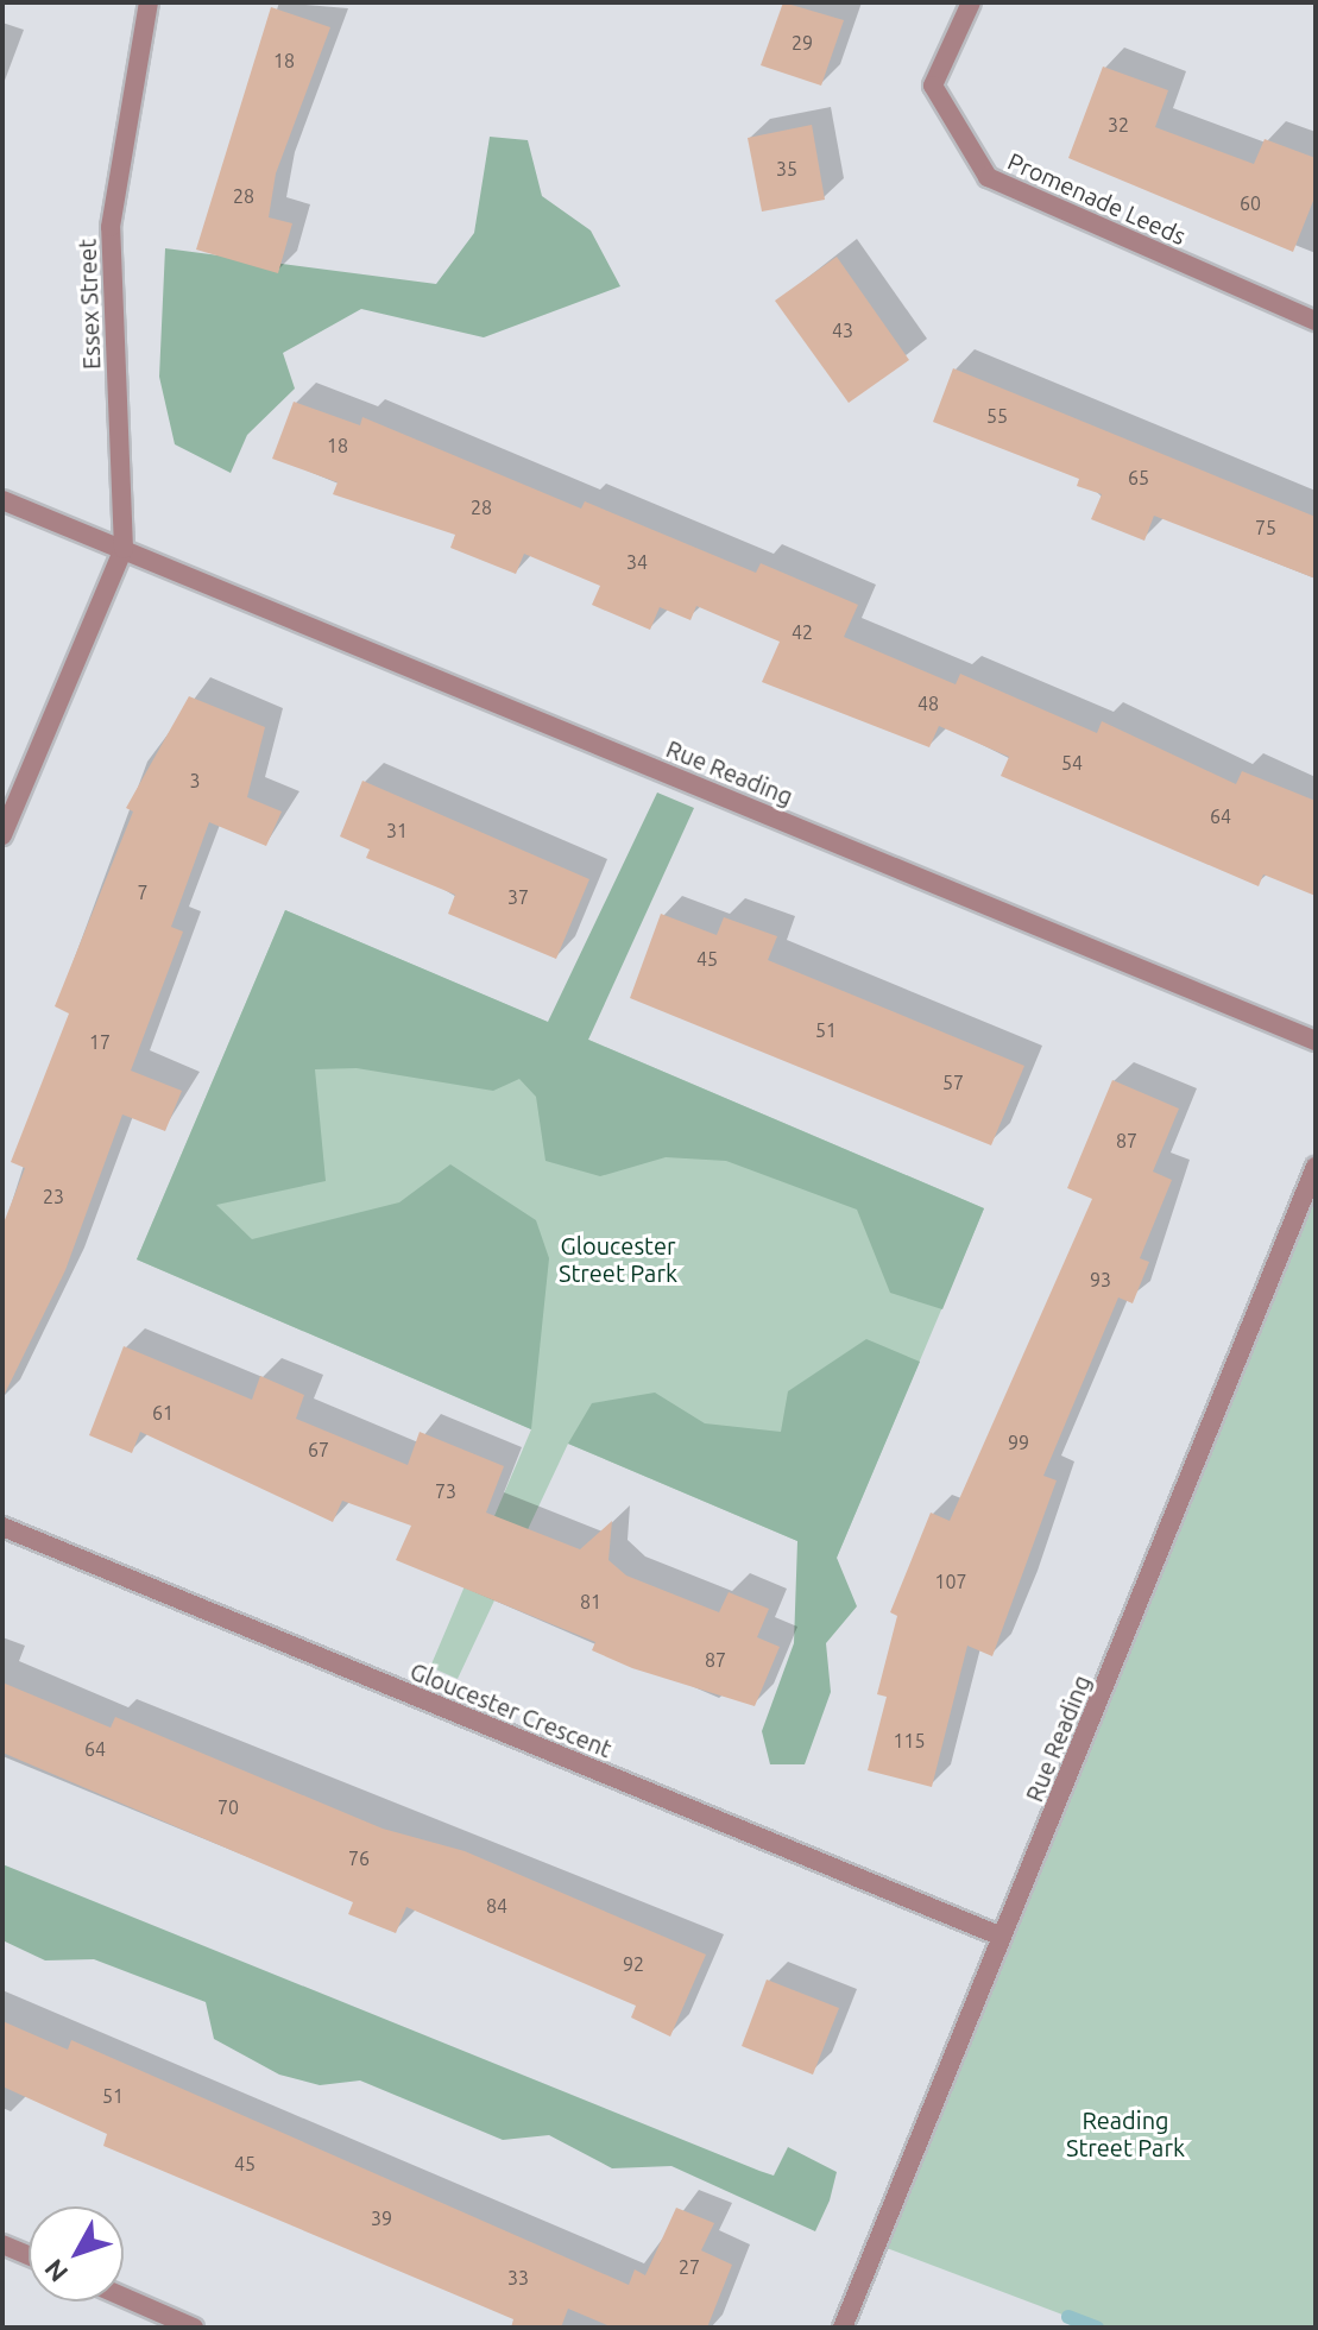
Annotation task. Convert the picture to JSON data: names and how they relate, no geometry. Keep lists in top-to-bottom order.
{
  "streets": {
    "street": [
      "Promenade Leeds",
      "Essex Street",
      "Rue Reading",
      "Gloucester Crescent"
    ]
  },
  "crossings": [
    ["Essex Street", "Rue Reading"],
    ["Rue Reading", "Gloucester Crescent"]
  ],
  "parks": ["Gloucester Street Park", "Reading Street Park"],
  "house_numbers": [
    "29",
    "18",
    "32",
    "35",
    "28",
    "60",
    "43",
    "55",
    "18",
    "65",
    "28",
    "75",
    "34",
    "42",
    "48",
    "54",
    "3",
    "64",
    "31",
    "7",
    "37",
    "45",
    "51",
    "17",
    "57",
    "87",
    "23",
    "93",
    "61",
    "99",
    "67",
    "73",
    "107",
    "81",
    "87",
    "115",
    "64",
    "70",
    "76",
    "84",
    "92",
    "51",
    "45",
    "39",
    "27",
    "33"
  ],
  "north": "bottom left"
}
